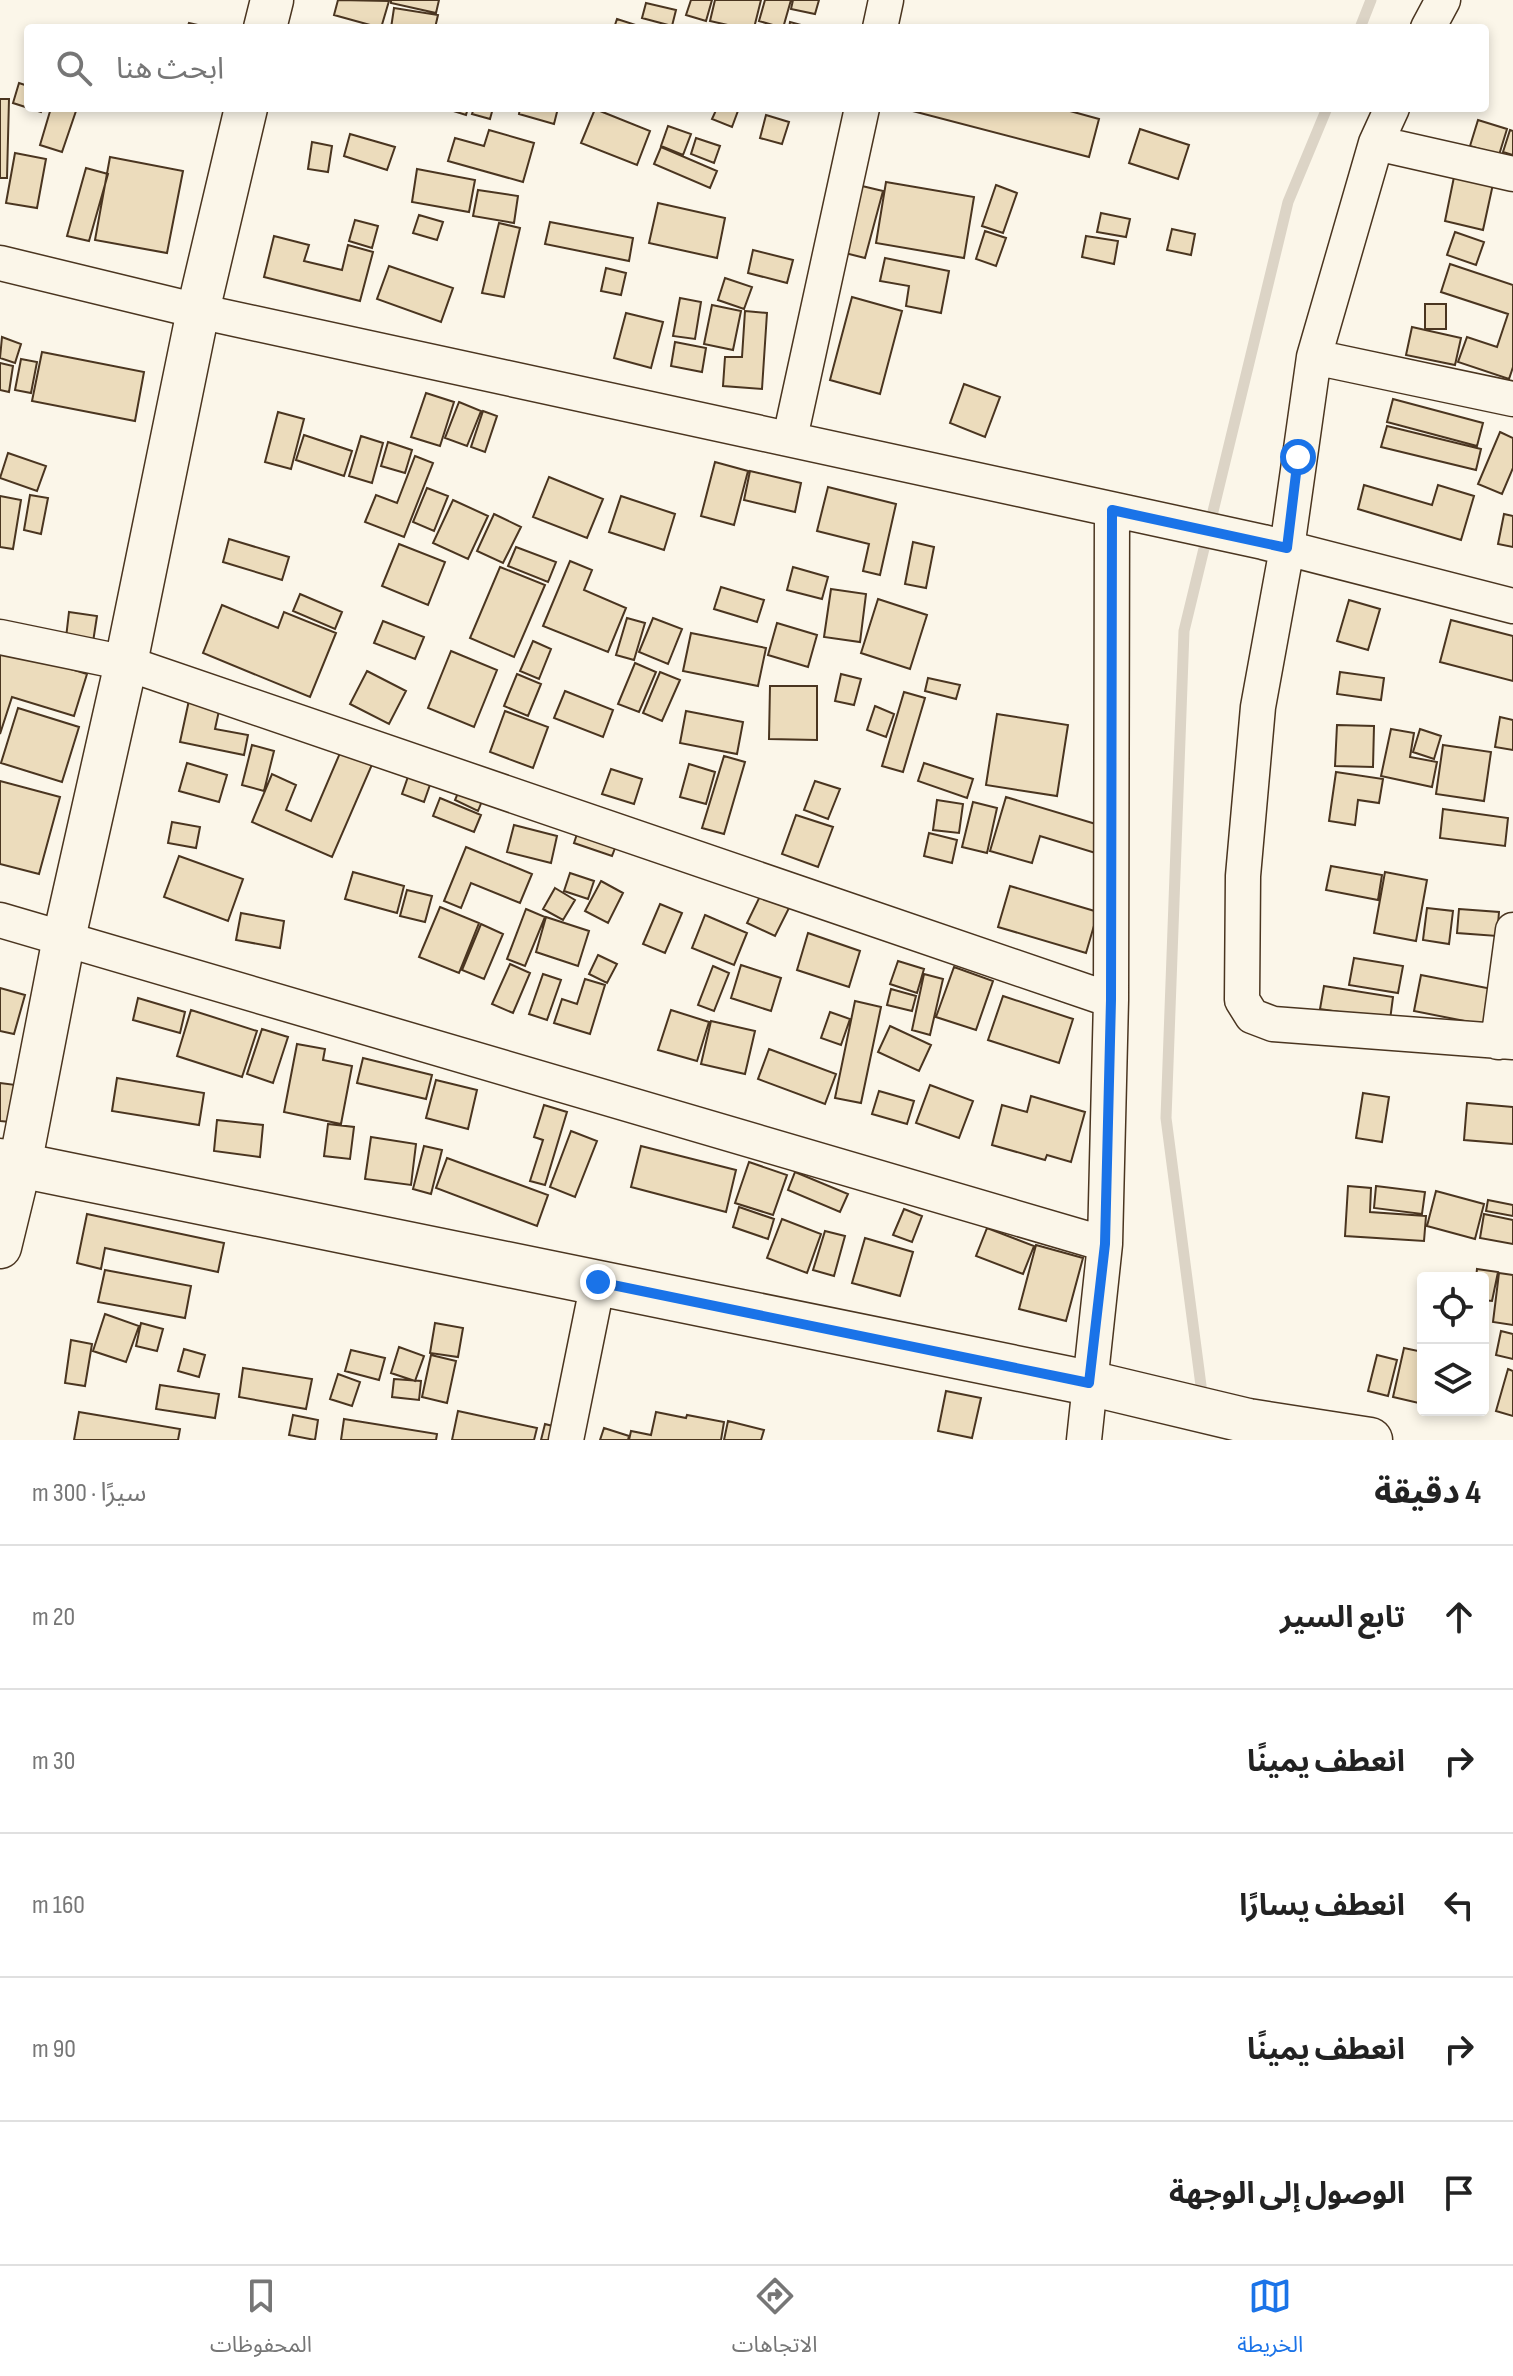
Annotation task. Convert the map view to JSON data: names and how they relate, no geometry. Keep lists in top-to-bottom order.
{
  "page": {
    "search": "ابحث هنا",
    "heading": ["4 دقيقة", "سيرًا · 300 m"],
    "list": [
      ["تابع السير", "20 m"],
      ["انعطف يمينًا", "30 m"],
      ["انعطف يسارًا", "160 m"],
      ["انعطف يمينًا", "90 m"],
      "الوصول إلى الوجهة"
    ],
    "nav": ["الخريطة", "الاتجاهات", "المحفوظات"]
  }
}
